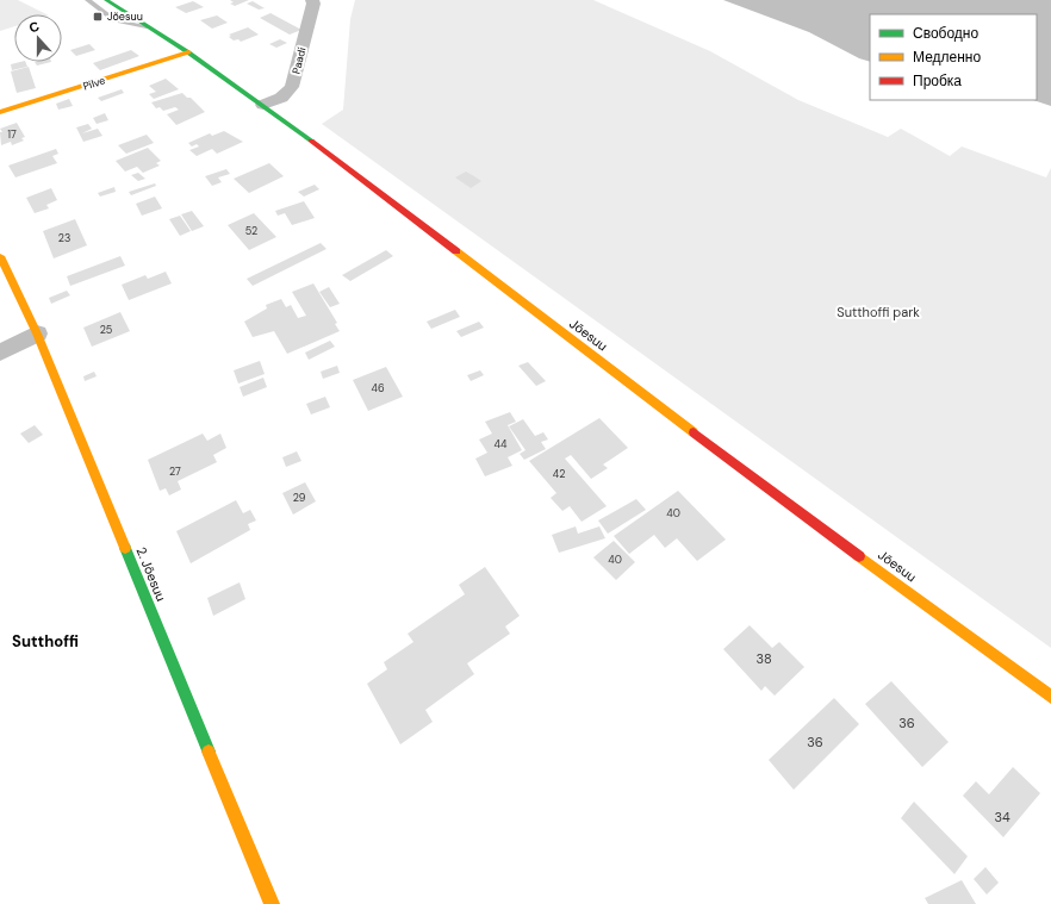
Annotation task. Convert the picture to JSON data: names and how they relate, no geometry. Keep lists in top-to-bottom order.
{
  "streets": {
    "street": [
      "Paadi",
      "Pilve",
      "Jõesuu",
      "2. Jõesuu"
    ]
  },
  "crossings": [
    ["Paadi", "Jõesuu"],
    ["Pilve", "Jõesuu"]
  ],
  "districts": ["Sutthoffi"],
  "parks": ["Sutthoffi park"],
  "places": {
    "transit": ["Jõesuu"]
  },
  "house_numbers": [
    "17",
    "52",
    "23",
    "25",
    "46",
    "44",
    "27",
    "42",
    "29",
    "40",
    "40",
    "38",
    "36",
    "36",
    "34"
  ],
  "legend": ["Свободно", "Медленно", "Пробка"],
  "north": "top"
}
